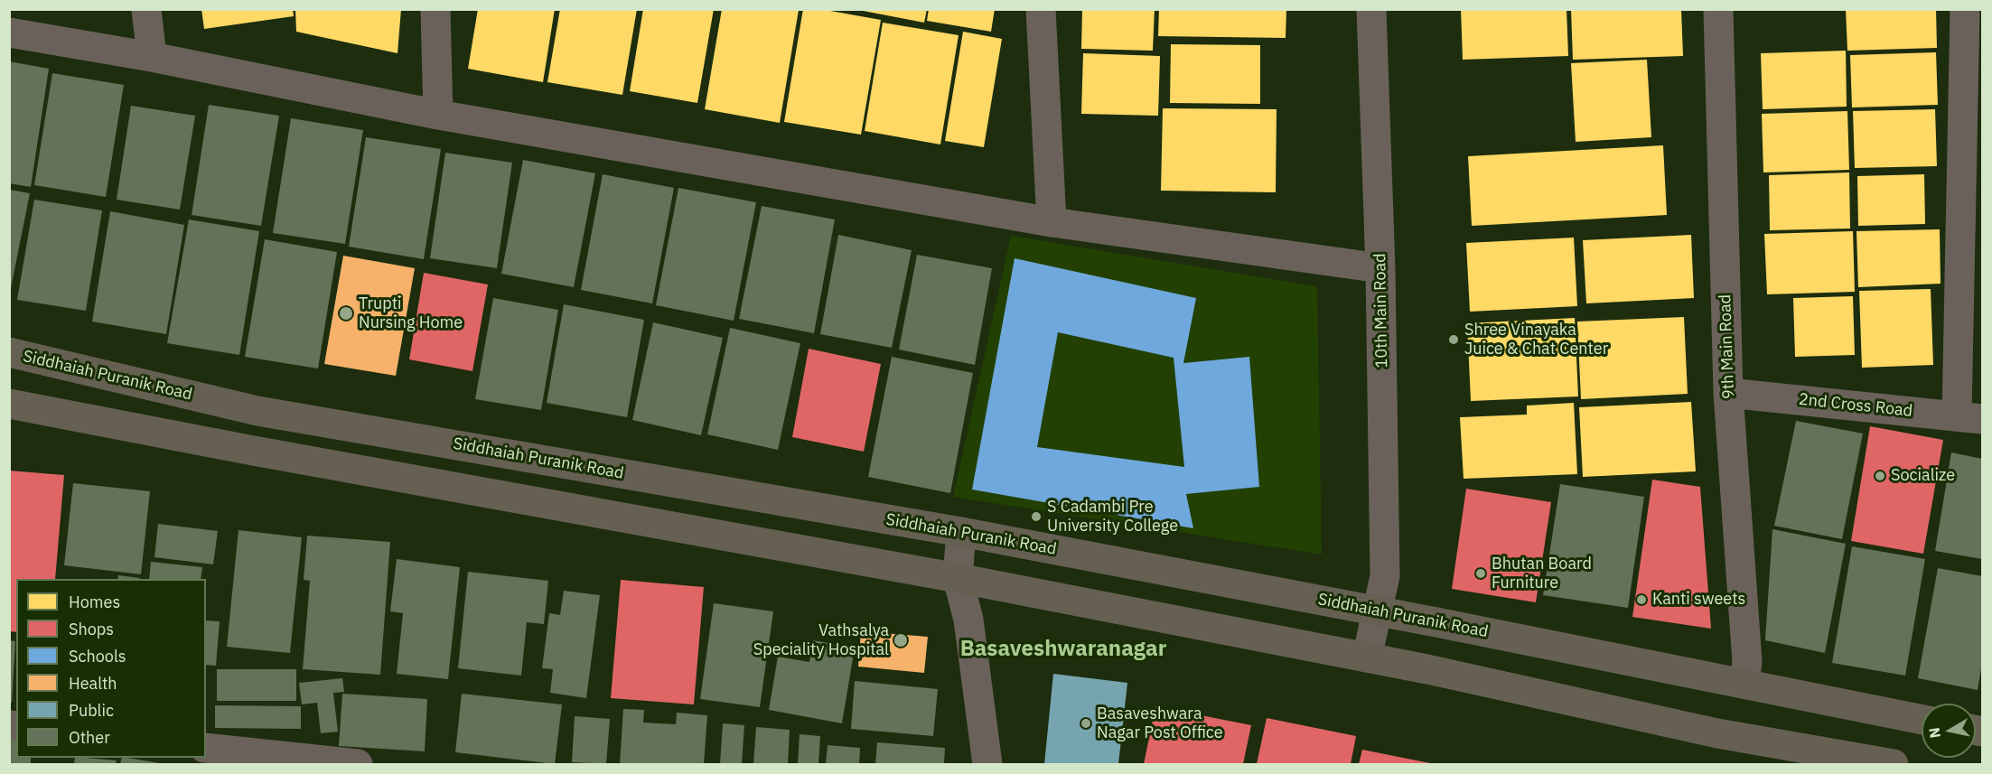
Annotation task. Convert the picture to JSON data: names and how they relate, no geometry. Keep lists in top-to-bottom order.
{
  "streets": {
    "main road": ["Siddhaiah Puranik Road"],
    "street": ["10th Main Road", "9th Main Road", "2nd Cross Road"]
  },
  "crossings": [
    ["10th Main Road", "Siddhaiah Puranik Road"],
    ["9th Main Road", "Siddhaiah Puranik Road"],
    ["9th Main Road", "2nd Cross Road"]
  ],
  "districts": ["Basaveshwaranagar"],
  "places": [
    "Trupti Nursing Home",
    "Shree Vinayaka Juice & Chat Center",
    "Socialize",
    "S Cadambi Pre University College",
    "Bhutan Board Furniture",
    "Kanti sweets",
    "Vathsalya Speciality Hospital",
    "Basaveshwara Nagar Post Office"
  ],
  "legend": [
    "Homes",
    "Shops",
    "Schools",
    "Health",
    "Public",
    "Other"
  ],
  "north": "left"
}
